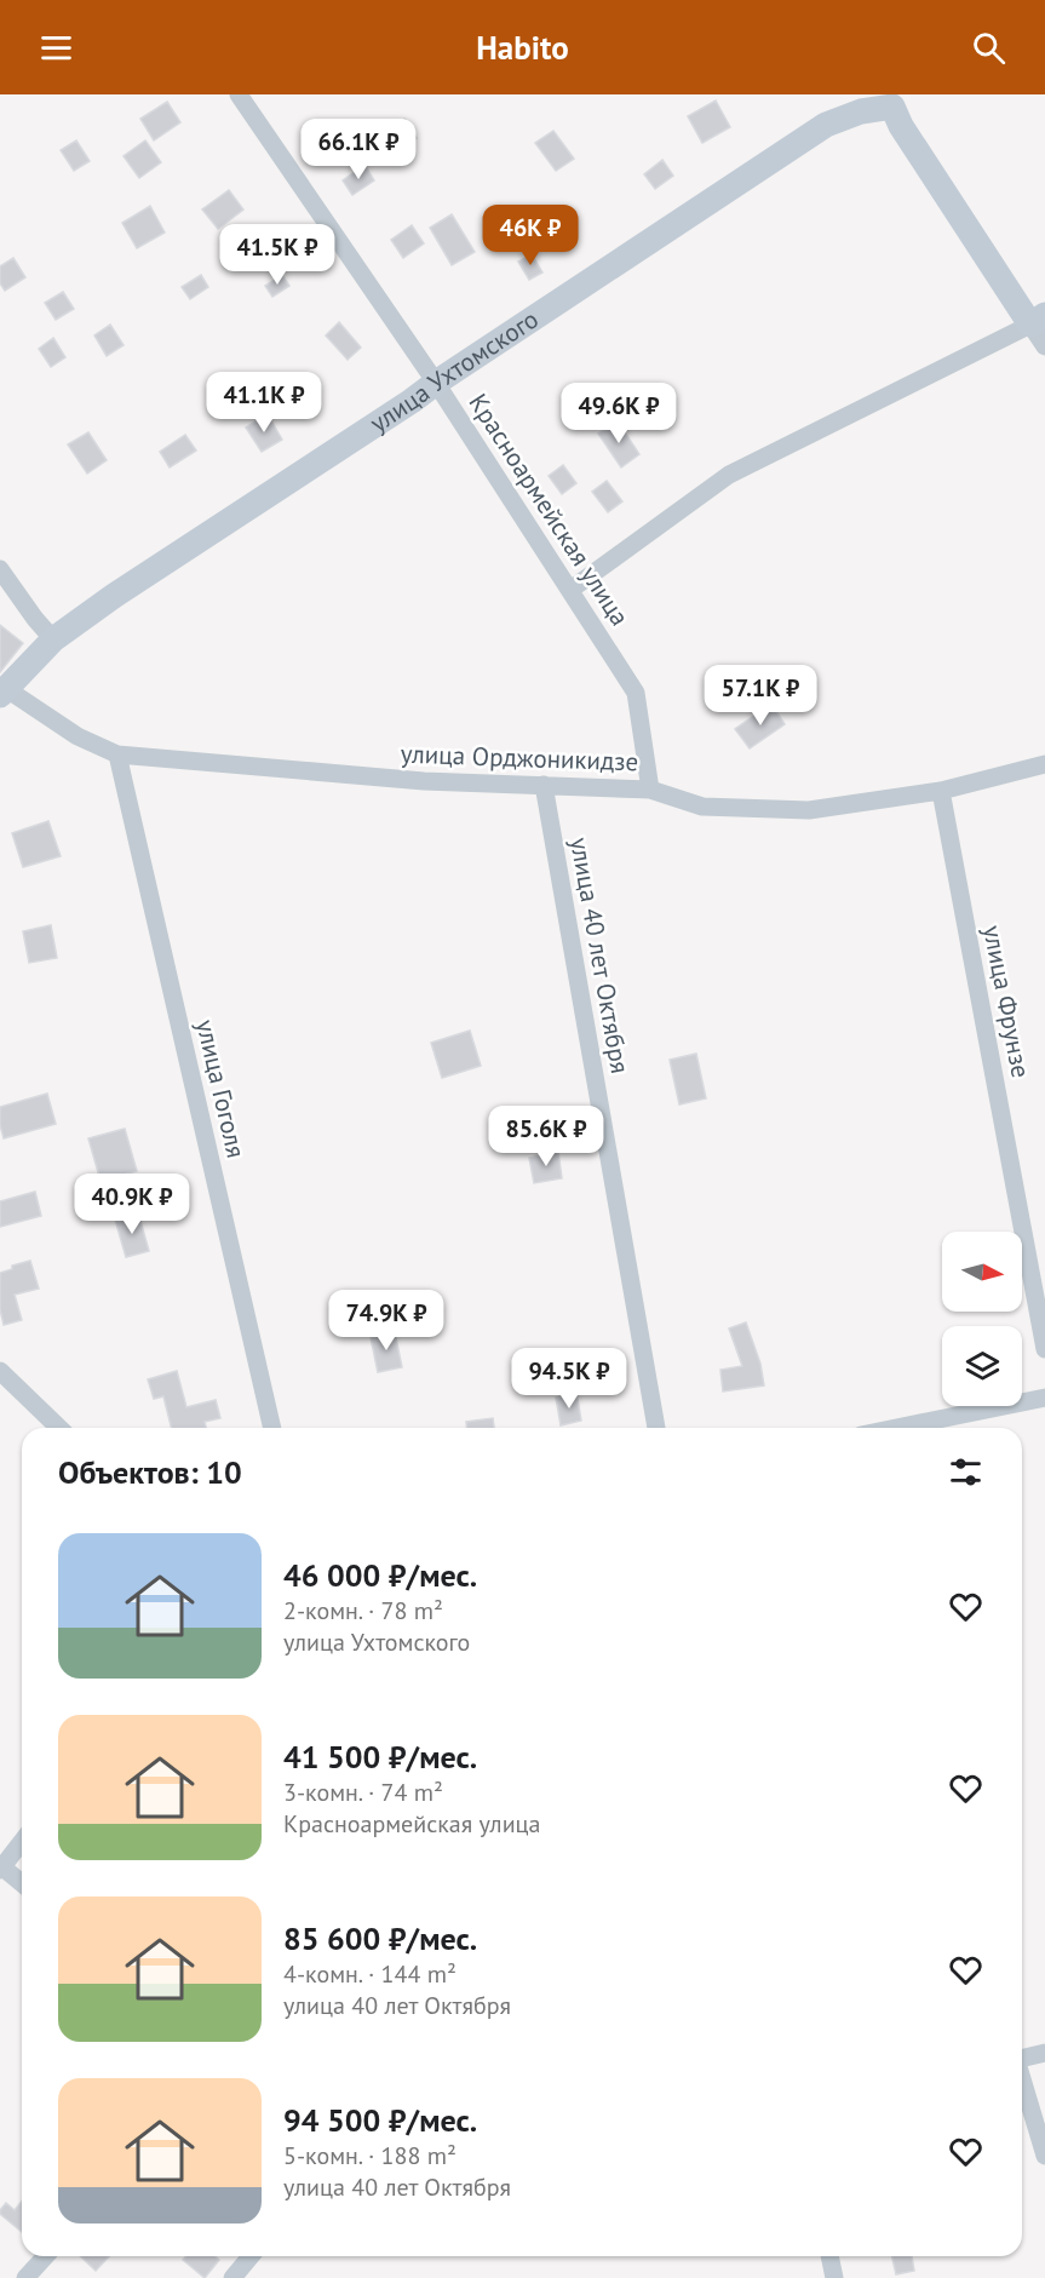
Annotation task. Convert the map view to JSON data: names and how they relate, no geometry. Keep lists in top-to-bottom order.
{
  "streets": {
    "main road": ["улица Ухтомского"],
    "street": [
      "Красноармейская улица",
      "улица Орджоникидзе",
      "улица 40 лет Октября",
      "улица Фрунзе",
      "улица Гоголя"
    ]
  },
  "crossings": [
    ["улица Ухтомского", "Красноармейская улица"],
    ["улица Ухтомского", "улица Орджоникидзе"],
    ["Красноармейская улица", "улица Орджоникидзе"],
    ["улица Орджоникидзе", "улица 40 лет Октября"],
    ["улица Орджоникидзе", "улица Фрунзе"],
    ["улица Орджоникидзе", "улица Гоголя"]
  ],
  "north": "right",
  "page": {
    "header": "Habito",
    "price": [
      "66.1K ₽",
      "46K ₽",
      "41.5K ₽",
      "41.1K ₽",
      "49.6K ₽",
      "57.1K ₽",
      "85.6K ₽",
      "40.9K ₽",
      "74.9K ₽",
      "94.5K ₽"
    ],
    "heading": "Объектов: 10",
    "list": [
      {
        "name": "46 000 ₽/мес.",
        "note": "2-комн. · 78 m² · улица Ухтомского"
      },
      {
        "name": "41 500 ₽/мес.",
        "note": "3-комн. · 74 m² · Красноармейская улица"
      },
      {
        "name": "85 600 ₽/мес.",
        "note": "4-комн. · 144 m² · улица 40 лет Октября"
      },
      {
        "name": "94 500 ₽/мес.",
        "note": "5-комн. · 188 m² · улица 40 лет Октября"
      }
    ]
  }
}
